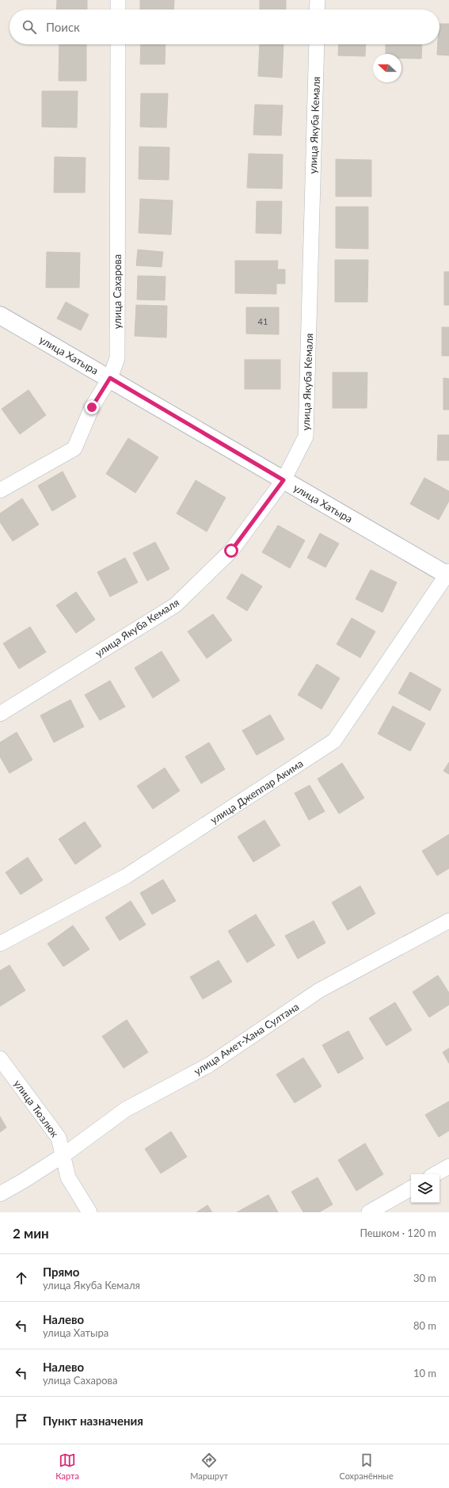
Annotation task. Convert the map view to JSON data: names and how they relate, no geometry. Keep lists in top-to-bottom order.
{
  "streets": {
    "street": [
      "улица Якуба Кемаля",
      "улица Сахарова",
      "улица Хатыра",
      "улица Джеппар Акима",
      "улица Амет-Хана Султана",
      "улица Тюзлюк"
    ]
  },
  "crossings": [
    ["улица Якуба Кемаля", "улица Хатыра"],
    ["улица Сахарова", "улица Хатыра"],
    ["улица Хатыра", "улица Джеппар Акима"],
    ["улица Амет-Хана Султана", "улица Тюзлюк"]
  ],
  "house_numbers": ["41"],
  "north": "left",
  "page": {
    "search": "Поиск",
    "heading": ["2 мин", "Пешком · 120 m"],
    "list": [
      ["Прямо", "улица Якуба Кемаля", "30 m"],
      ["Налево", "улица Хатыра", "80 m"],
      ["Налево", "улица Сахарова", "10 m"],
      "Пункт назначения"
    ],
    "nav": ["Карта", "Маршрут", "Сохранённые"]
  }
}
